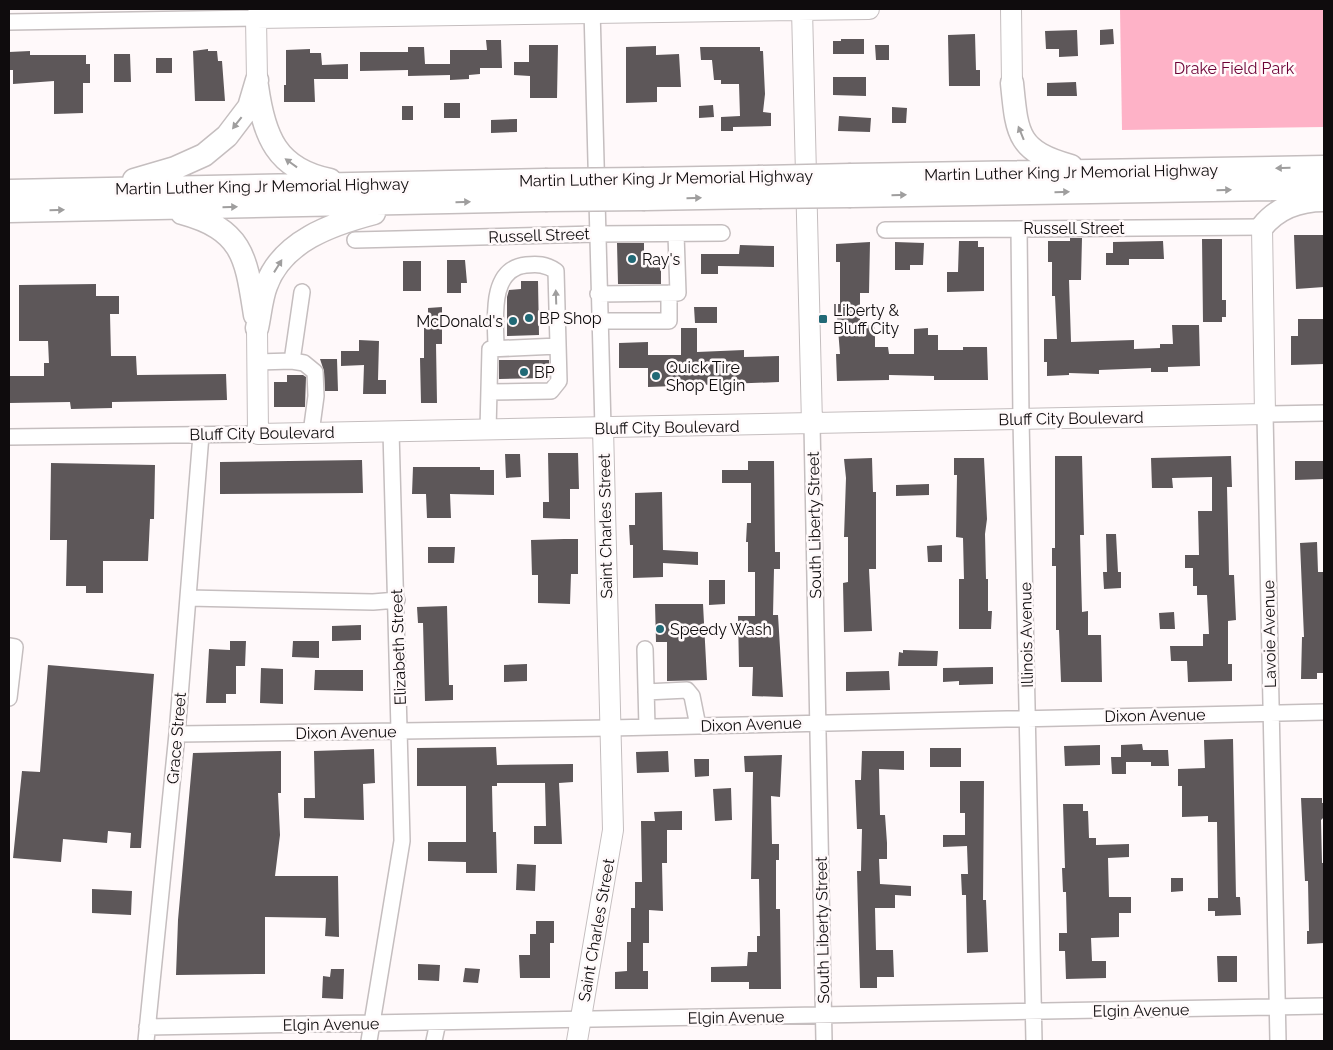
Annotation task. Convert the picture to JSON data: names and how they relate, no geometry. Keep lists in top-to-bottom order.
{
  "streets": {
    "highway": ["Martin Luther King Jr Memorial Highway"],
    "main road": [
      "Bluff City Boulevard",
      "South Liberty Street",
      "Saint Charles Street",
      "Lavoie Avenue"
    ],
    "street": [
      "Russell Street",
      "Illinois Avenue",
      "Elizabeth Street",
      "Dixon Avenue",
      "Grace Street",
      "Elgin Avenue"
    ]
  },
  "crossings": [
    ["Russell Street", "Saint Charles Street"],
    ["Russell Street", "Lavoie Avenue"],
    ["Russell Street", "Illinois Avenue"],
    ["Bluff City Boulevard", "South Liberty Street"],
    ["Bluff City Boulevard", "Saint Charles Street"],
    ["Bluff City Boulevard", "Lavoie Avenue"],
    ["Bluff City Boulevard", "Illinois Avenue"],
    ["Bluff City Boulevard", "Elizabeth Street"],
    ["Bluff City Boulevard", "Grace Street"],
    ["South Liberty Street", "Dixon Avenue"],
    ["South Liberty Street", "Elgin Avenue"],
    ["Saint Charles Street", "Dixon Avenue"],
    ["Saint Charles Street", "Elgin Avenue"],
    ["Lavoie Avenue", "Dixon Avenue"],
    ["Lavoie Avenue", "Elgin Avenue"],
    ["Illinois Avenue", "Dixon Avenue"],
    ["Illinois Avenue", "Elgin Avenue"],
    ["Elizabeth Street", "Dixon Avenue"],
    ["Elizabeth Street", "Elgin Avenue"],
    ["Dixon Avenue", "Grace Street"],
    ["Grace Street", "Elgin Avenue"]
  ],
  "parks": ["Drake Field Park"],
  "places": {
    "other": [
      "Ray's",
      "BP Shop",
      "McDonald's",
      "BP",
      "Quick Tire Shop Elgin",
      "Speedy Wash"
    ],
    "transit": ["Liberty & Bluff City"]
  }
}
